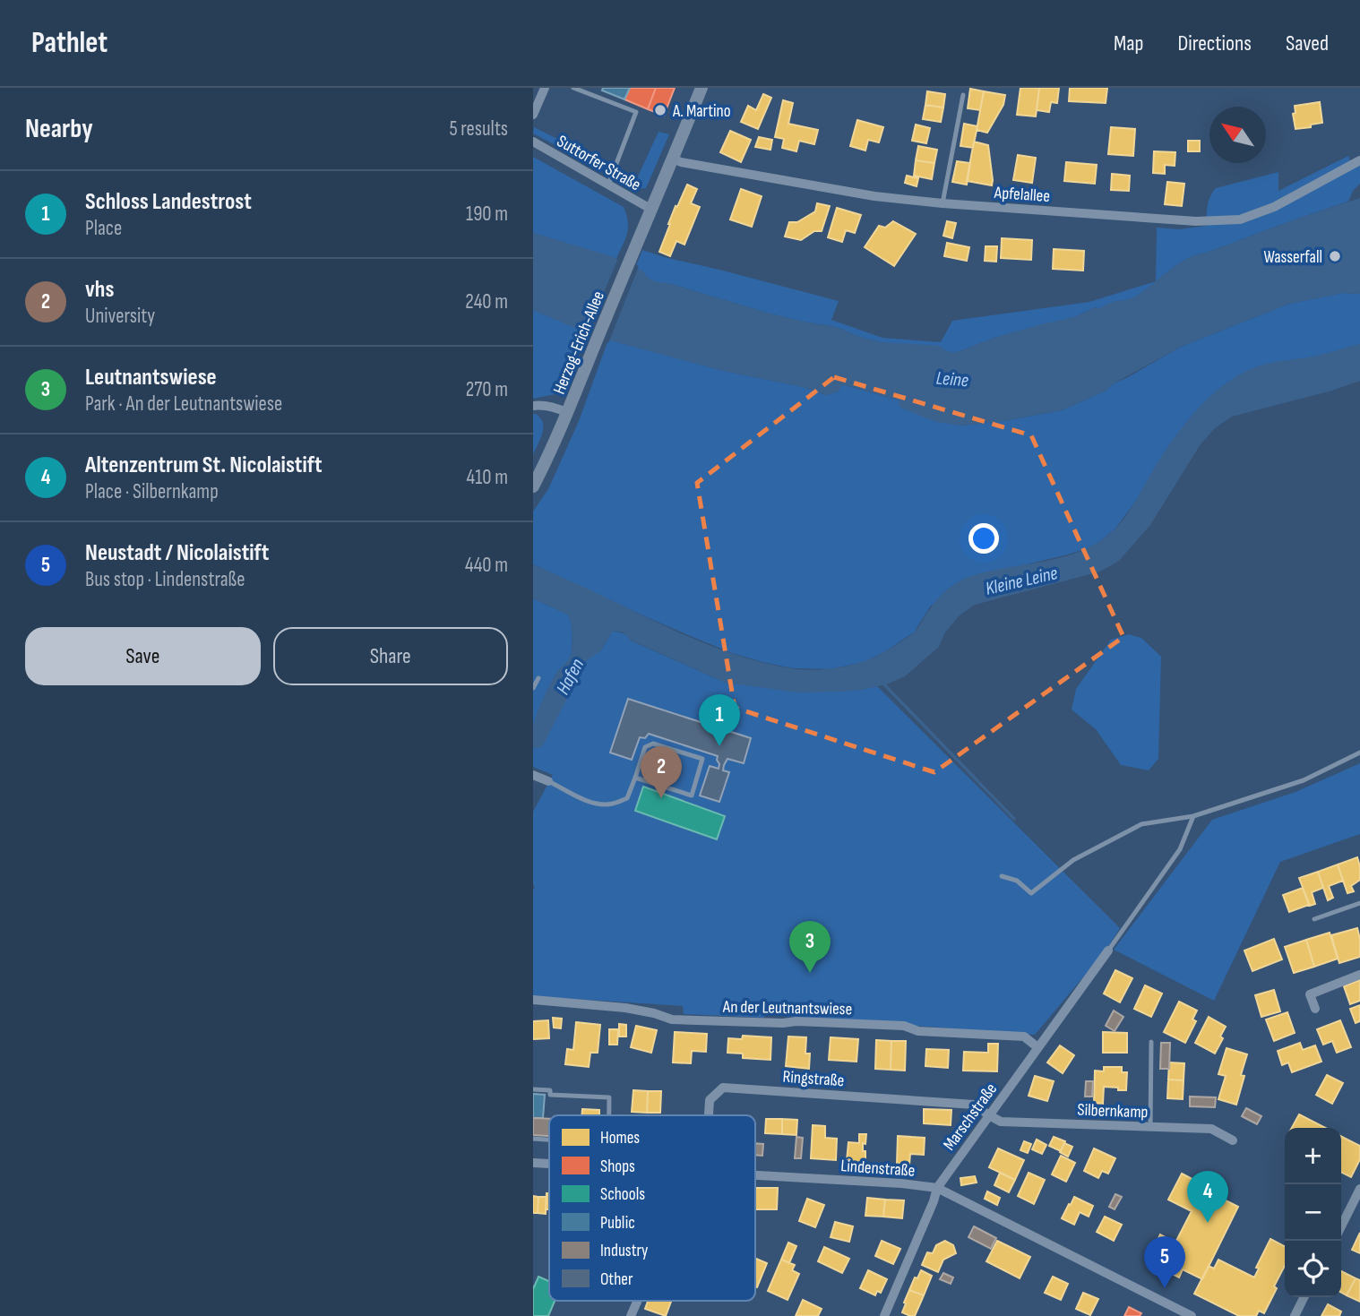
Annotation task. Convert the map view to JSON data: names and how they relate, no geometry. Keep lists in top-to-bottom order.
{
  "streets": {
    "main road": ["Herzog-Erich-Allee"],
    "street": [
      "Suttorfer Straße",
      "Apfelallee",
      "An der Leutnantswiese",
      "Ringstraße",
      "Silbernkamp",
      "Marschstraße",
      "Lindenstraße"
    ]
  },
  "crossings": [
    ["Suttorfer Straße", "Herzog-Erich-Allee"],
    ["Apfelallee", "Herzog-Erich-Allee"],
    ["An der Leutnantswiese", "Marschstraße"],
    ["Ringstraße", "Silbernkamp"],
    ["Ringstraße", "Marschstraße"],
    ["Silbernkamp", "Marschstraße"],
    ["Marschstraße", "Lindenstraße"]
  ],
  "water": ["Leine", "Kleine Leine", "Hafen"],
  "places": ["A. Martino", "Wasserfall"],
  "legend": [
    "Homes",
    "Shops",
    "Schools",
    "Public",
    "Industry",
    "Other"
  ],
  "north": "top left",
  "page": {
    "header": "Pathlet",
    "nav": ["Map", "Directions", "Saved"],
    "heading": ["Nearby", "5 results"],
    "list": [
      {
        "mark": "1",
        "name": "Schloss Landestrost",
        "note": "Place",
        "value": "190 m"
      },
      {
        "mark": "2",
        "name": "vhs",
        "note": "University",
        "value": "240 m"
      },
      {
        "mark": "3",
        "name": "Leutnantswiese",
        "note": "Park · An der Leutnantswiese",
        "value": "270 m"
      },
      {
        "mark": "4",
        "name": "Altenzentrum St. Nicolaistift",
        "note": "Place · Silbernkamp",
        "value": "410 m"
      },
      {
        "mark": "5",
        "name": "Neustadt / Nicolaistift",
        "note": "Bus stop · Lindenstraße",
        "value": "440 m"
      }
    ],
    "buttons": ["Save", "Share"],
    "pins": [
      "1",
      "2",
      "3",
      "4",
      "5"
    ],
    "map_buttons": ["+", "−"]
  }
}
